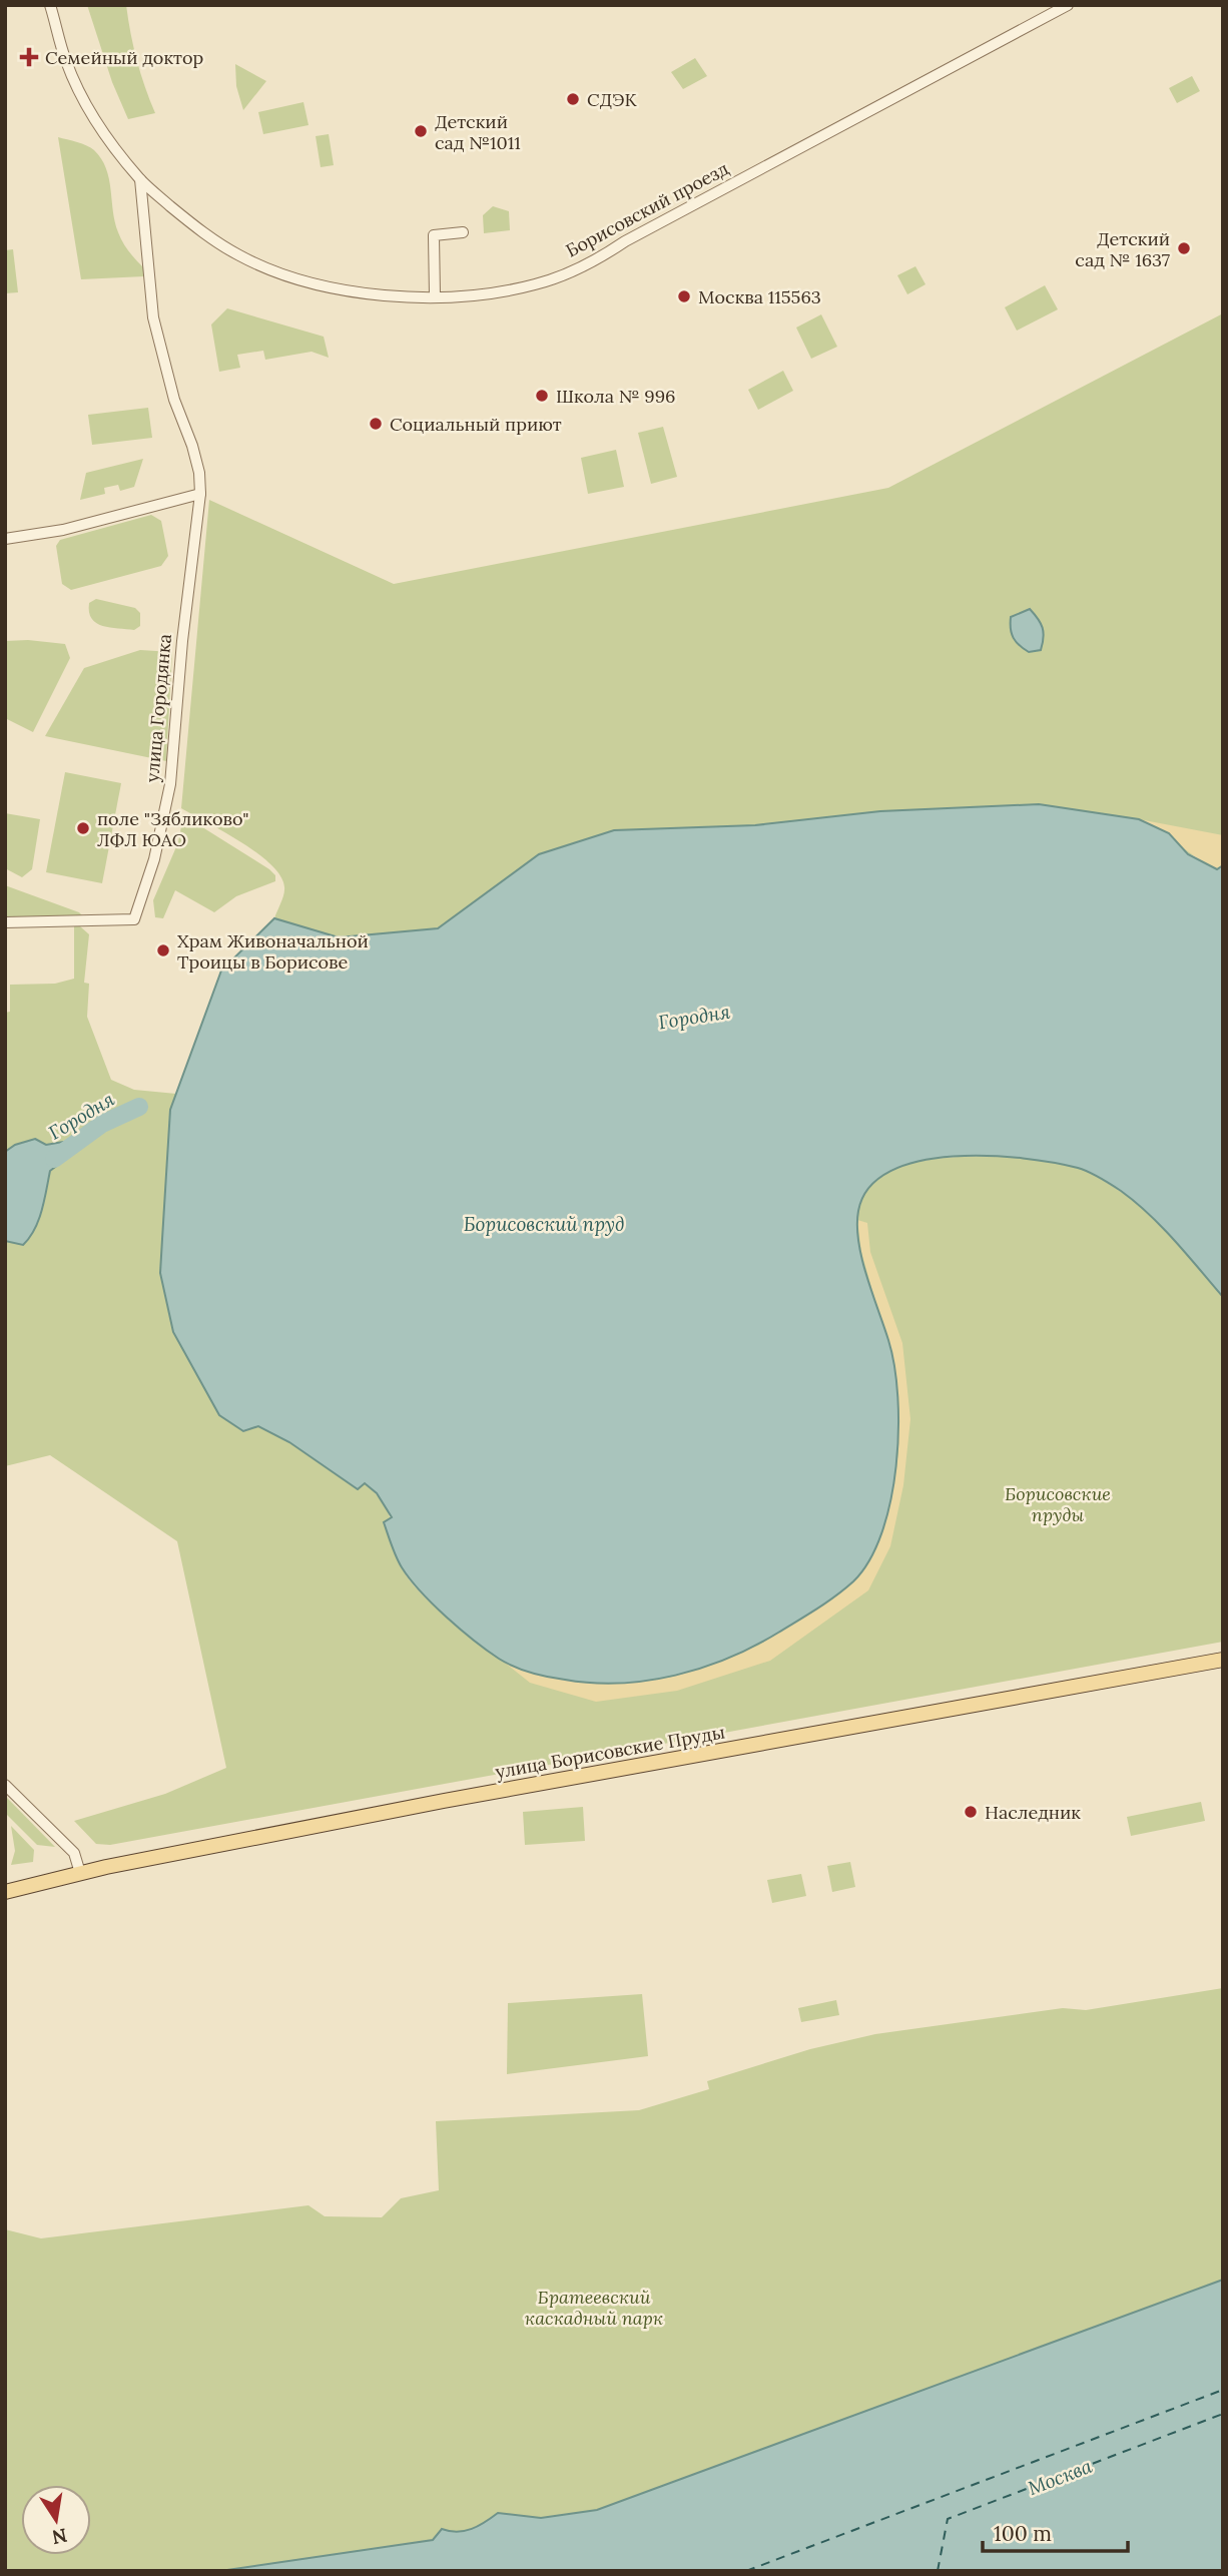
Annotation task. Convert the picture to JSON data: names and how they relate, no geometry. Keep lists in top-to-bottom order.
{
  "streets": {
    "main road": ["улица Борисовские Пруды"],
    "street": ["Борисовский проезд", "улица Городянка"]
  },
  "crossings": [
    ["Борисовский проезд", "улица Городянка"]
  ],
  "water": ["Городня", "Борисовский пруд", "Москва"],
  "parks": ["Борисовские пруды", "Братеевский каскадный парк"],
  "places": {
    "health": ["Семейный доктор"],
    "other": [
      "СДЭК",
      "Детский сад №1011",
      "Детский сад № 1637",
      "Москва 115563",
      "Школа № 996",
      "Социальный приют",
      "поле \"Зябликово\" ЛФЛ ЮАО",
      "Храм Живоначальной Троицы в Борисове",
      "Наследник"
    ]
  },
  "scale_bar": "100 m",
  "north": "bottom"
}
